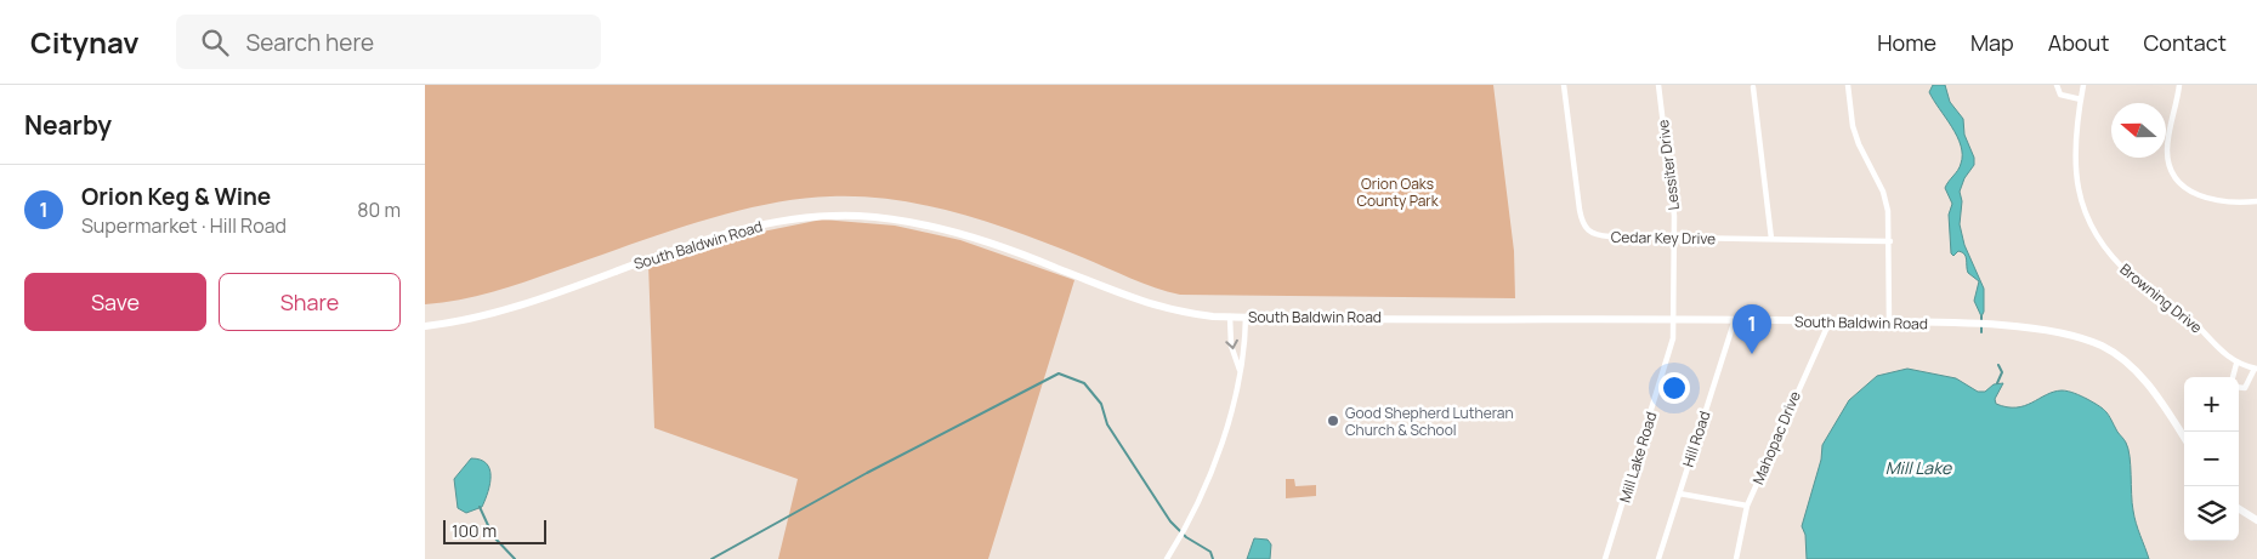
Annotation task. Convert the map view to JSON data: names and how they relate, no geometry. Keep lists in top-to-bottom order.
{
  "streets": {
    "main road": ["South Baldwin Road"],
    "street": [
      "Lessiter Drive",
      "Cedar Key Drive",
      "Browning Drive",
      "Mahopac Drive",
      "Hill Road",
      "Mill Lake Road"
    ]
  },
  "crossings": [
    ["Lessiter Drive", "Cedar Key Drive"],
    ["Lessiter Drive", "South Baldwin Road"],
    ["Lessiter Drive", "Mill Lake Road"],
    ["South Baldwin Road", "Mahopac Drive"],
    ["South Baldwin Road", "Hill Road"],
    ["South Baldwin Road", "Mill Lake Road"]
  ],
  "water": ["Mill Lake"],
  "parks": ["Orion Oaks County Park"],
  "places": ["Good Shepherd Lutheran Church & School"],
  "scale_bar": "100 m",
  "north": "left",
  "page": {
    "header": "Citynav",
    "search": "Search here",
    "nav": [
      "Home",
      "Map",
      "About",
      "Contact"
    ],
    "heading": "Nearby",
    "list": [
      {
        "mark": "1",
        "name": "Orion Keg & Wine",
        "note": "Supermarket · Hill Road",
        "value": "80 m"
      }
    ],
    "buttons": ["Save", "Share"],
    "pins": "1",
    "map_buttons": ["+", "−"],
    "scale": "100 m"
  }
}
